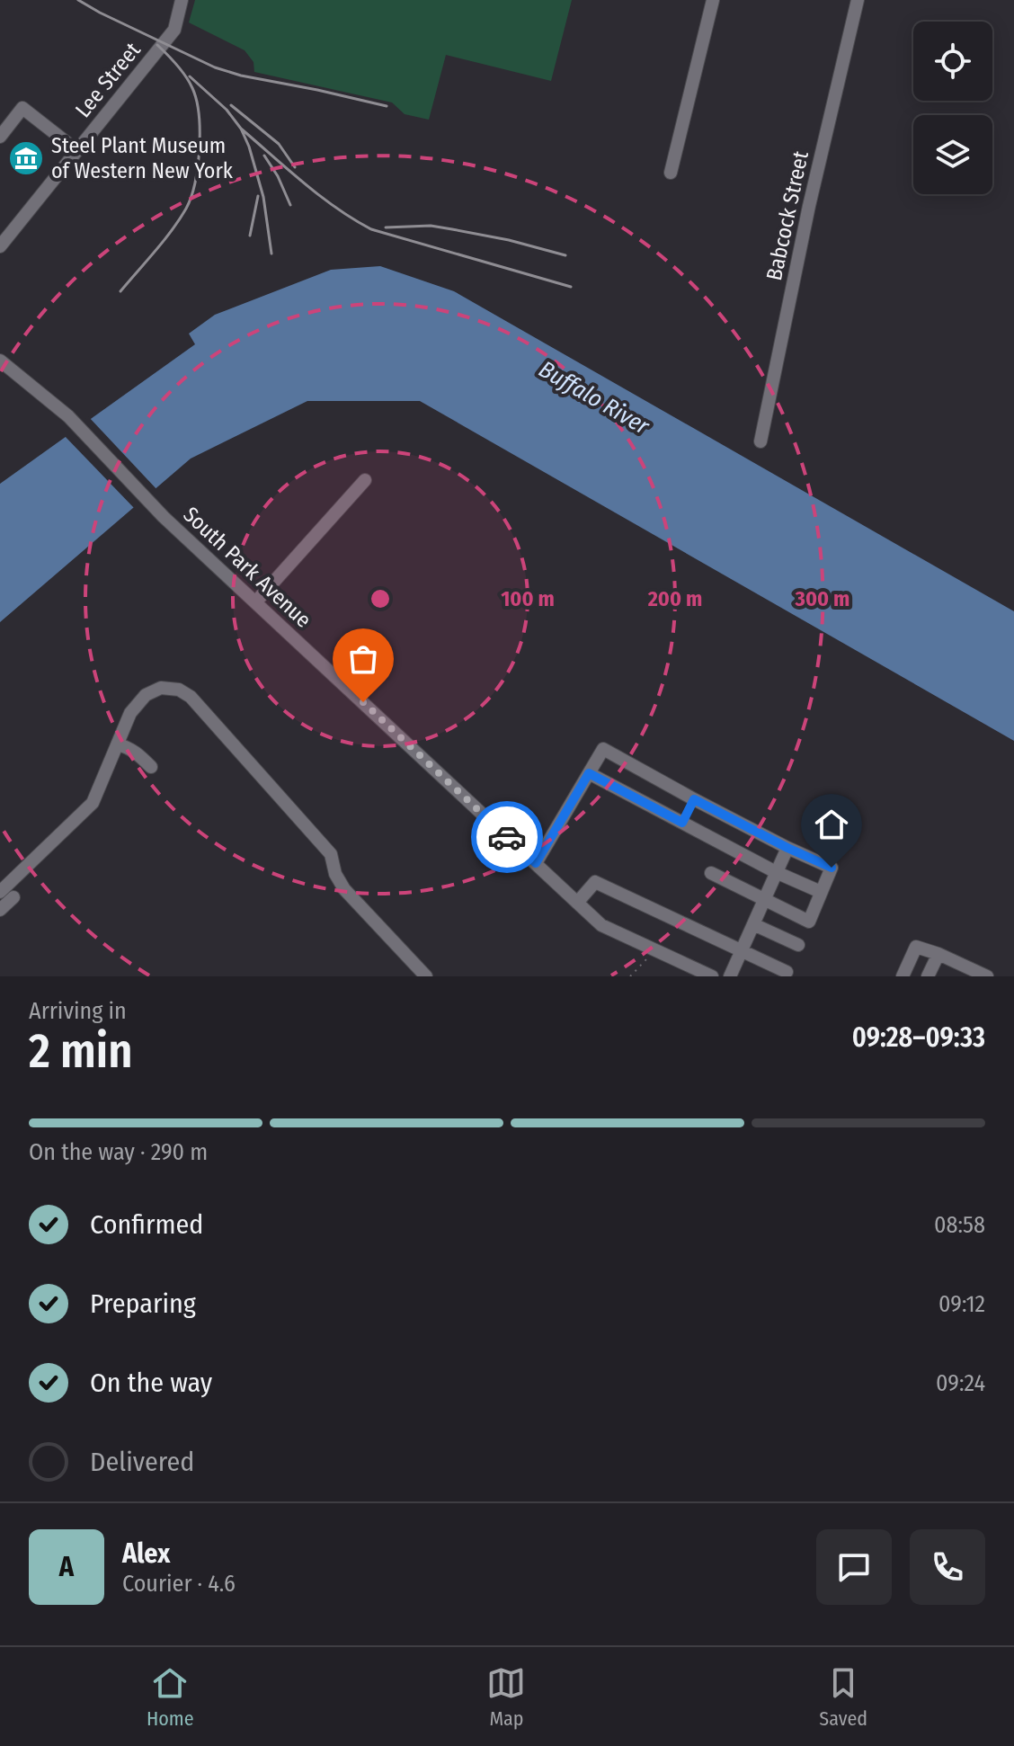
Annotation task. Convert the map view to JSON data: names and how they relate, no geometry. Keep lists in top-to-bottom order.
{
  "streets": {
    "street": ["Lee Street", "Babcock Street", "South Park Avenue"]
  },
  "water": ["Buffalo River"],
  "places": {
    "museum": ["Steel Plant Museum of Western New York"]
  },
  "page": {
    "heading": ["2 min", "Arriving in", "09:28–09:33"],
    "panel": ["Alex", "Courier · 4.6"],
    "bar": "On the way · 290 m",
    "list": [
      ["Confirmed", "08:58"],
      ["Preparing", "09:12"],
      ["On the way", "09:24"],
      "Delivered"
    ],
    "round": "A",
    "tabs": ["Home", "Map", "Saved"]
  },
  "rings": ["100 m", "200 m", "300 m"]
}
